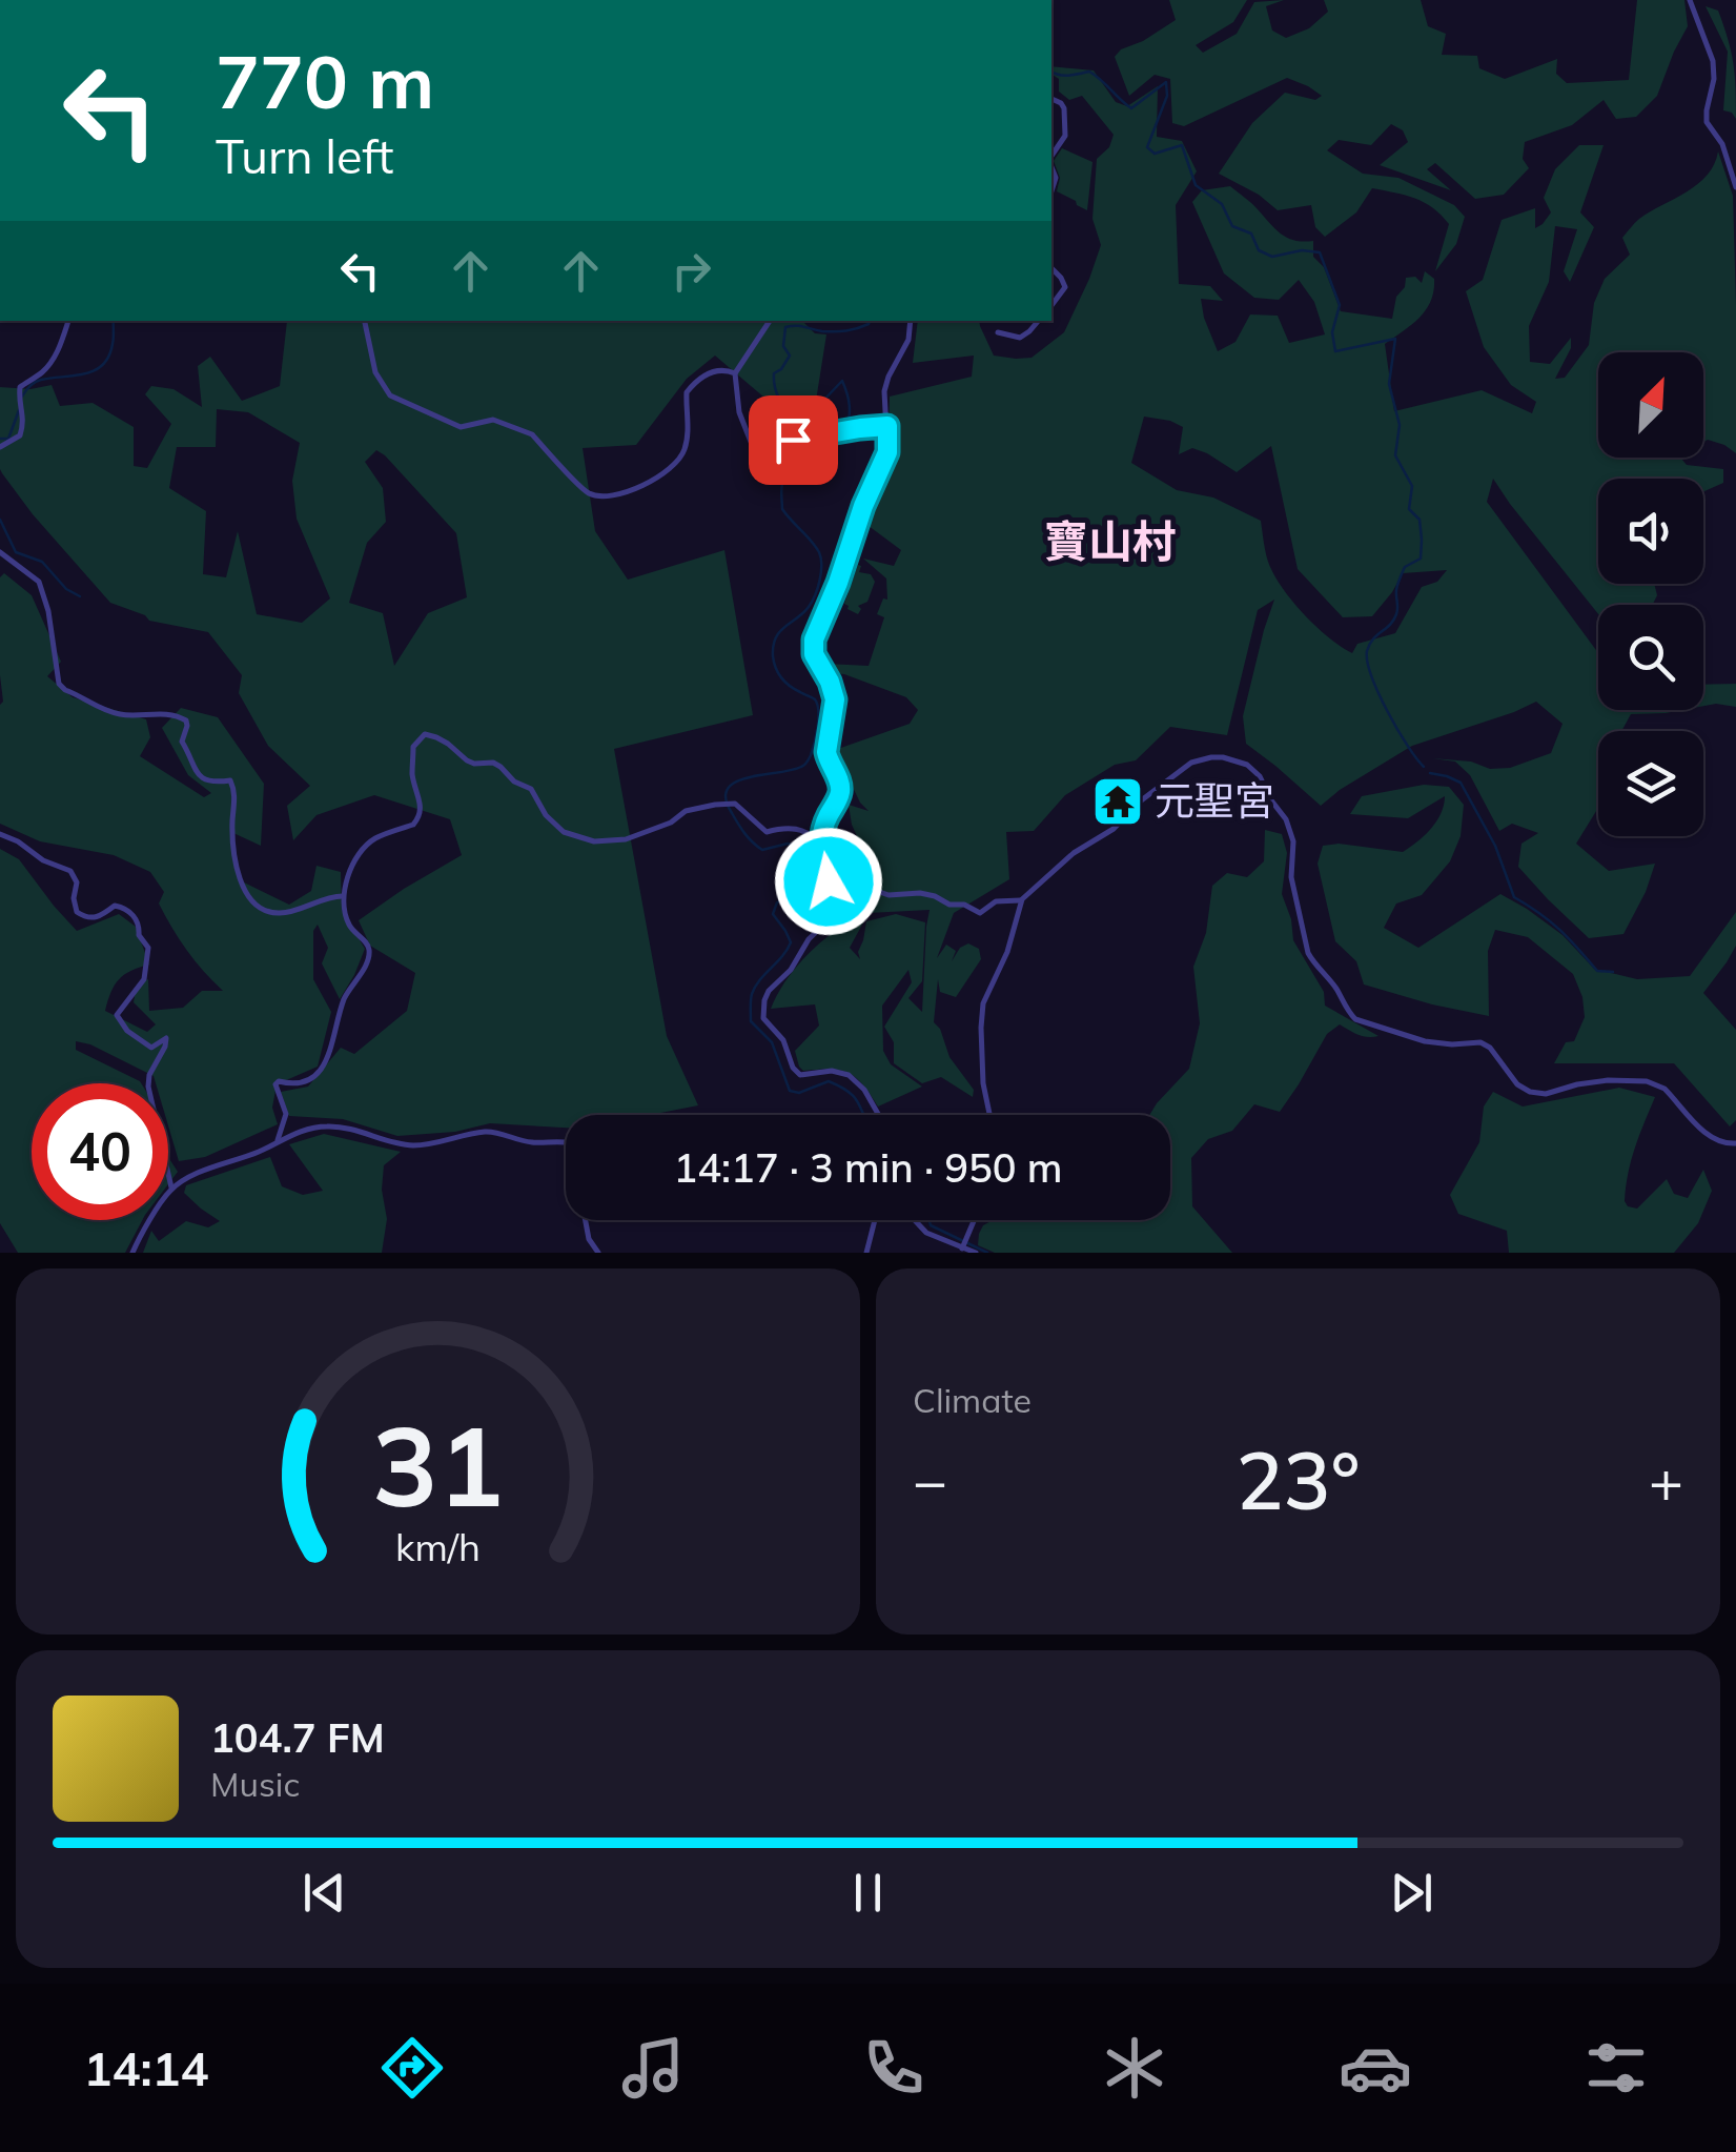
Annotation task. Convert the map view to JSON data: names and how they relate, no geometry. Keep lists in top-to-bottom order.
{
  "districts": ["寶山村"],
  "places": {
    "temple": ["元聖宮"]
  },
  "north": "top right",
  "page": {
    "turn": ["770 m", "Turn left"],
    "limit": "40",
    "trip": "14:17 · 3 min · 950 m",
    "tile": "Climate",
    "heat": ["−", "23°", "+"],
    "song": ["104.7 FM", "Music"],
    "tabs": "14:14",
    "gauge": ["31", "km/h"]
  }
}
